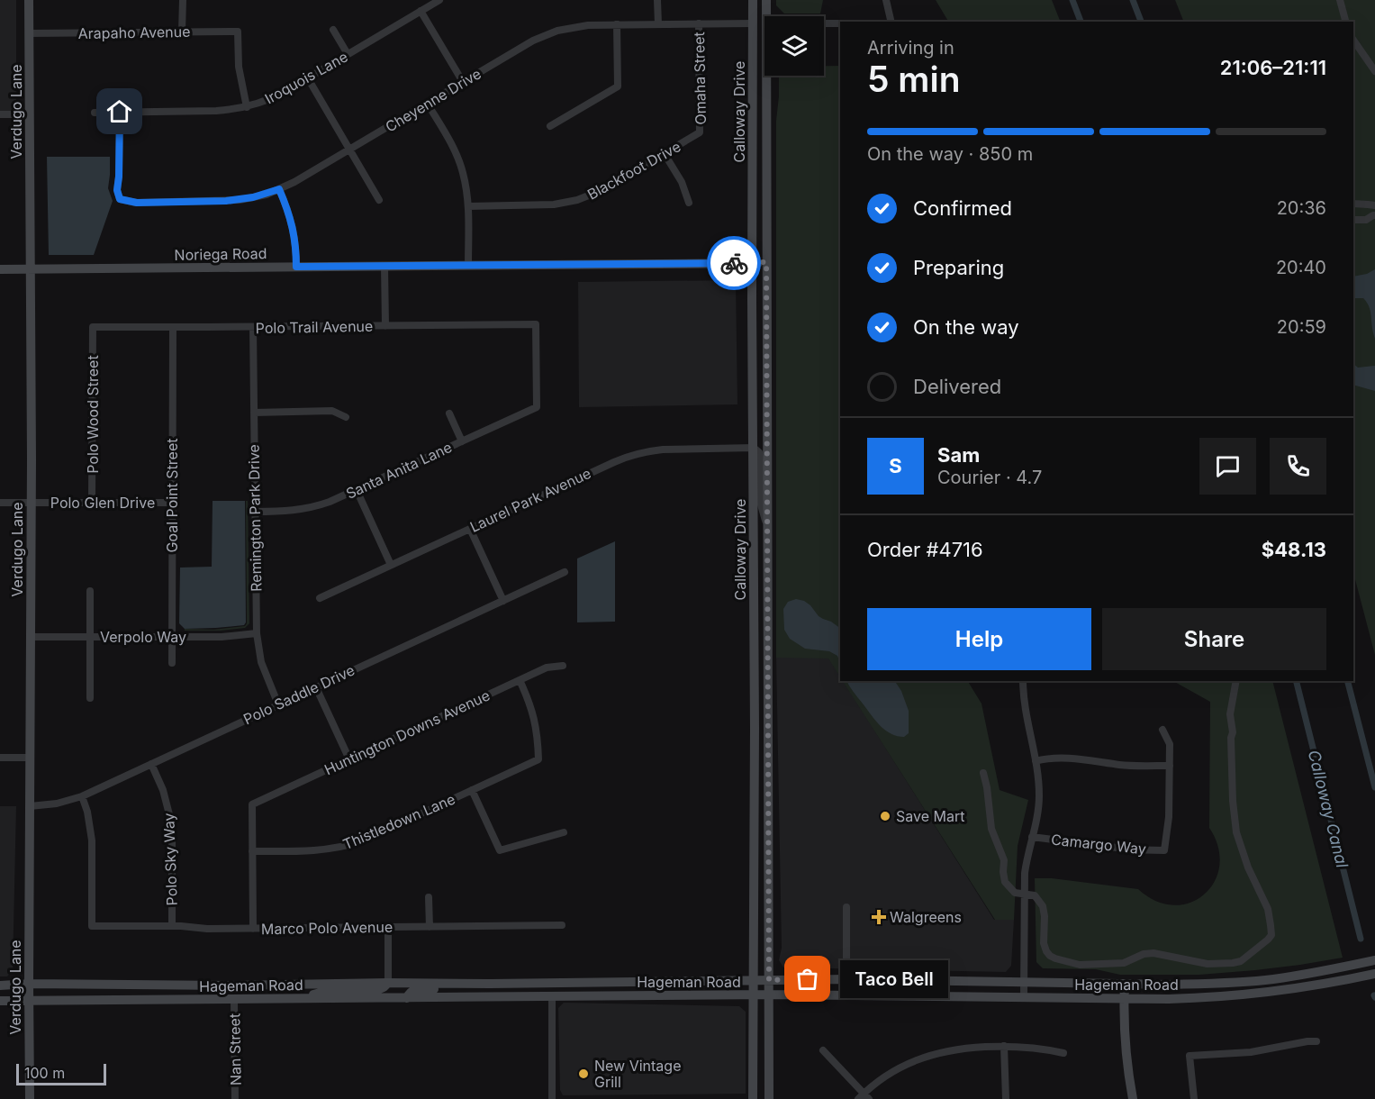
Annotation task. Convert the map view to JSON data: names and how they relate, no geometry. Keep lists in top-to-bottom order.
{
  "streets": {
    "main road": [
      "Verdugo Lane",
      "Calloway Drive",
      "Noriega Road",
      "Hageman Road"
    ],
    "street": [
      "Arapaho Avenue",
      "Iroquois Lane",
      "Omaha Street",
      "Cheyenne Drive",
      "Blackfoot Drive",
      "Polo Trail Avenue",
      "Polo Wood Street",
      "Santa Anita Lane",
      "Goal Point Street",
      "Laurel Park Avenue",
      "Polo Glen Drive",
      "Remington Park Drive",
      "Verpolo Way",
      "Polo Saddle Drive",
      "Huntington Downs Avenue",
      "Thistledown Lane",
      "Camargo Way",
      "Polo Sky Way",
      "Marco Polo Avenue",
      "Nan Street"
    ]
  },
  "crossings": [
    ["Arapaho Avenue", "Iroquois Lane"],
    ["Arapaho Avenue", "Verdugo Lane"],
    ["Iroquois Lane", "Cheyenne Drive"],
    ["Omaha Street", "Cheyenne Drive"],
    ["Omaha Street", "Blackfoot Drive"],
    ["Cheyenne Drive", "Calloway Drive"],
    ["Verdugo Lane", "Noriega Road"],
    ["Verdugo Lane", "Polo Glen Drive"],
    ["Verdugo Lane", "Verpolo Way"],
    ["Verdugo Lane", "Polo Saddle Drive"],
    ["Verdugo Lane", "Hageman Road"],
    ["Calloway Drive", "Noriega Road"],
    ["Calloway Drive", "Laurel Park Avenue"],
    ["Calloway Drive", "Hageman Road"],
    ["Polo Trail Avenue", "Polo Wood Street"],
    ["Polo Trail Avenue", "Santa Anita Lane"],
    ["Polo Trail Avenue", "Goal Point Street"],
    ["Polo Trail Avenue", "Remington Park Drive"],
    ["Polo Wood Street", "Polo Glen Drive"],
    ["Santa Anita Lane", "Remington Park Drive"],
    ["Goal Point Street", "Polo Glen Drive"],
    ["Goal Point Street", "Verpolo Way"],
    ["Remington Park Drive", "Verpolo Way"],
    ["Remington Park Drive", "Polo Saddle Drive"],
    ["Polo Saddle Drive", "Polo Sky Way"],
    ["Polo Saddle Drive", "Marco Polo Avenue"],
    ["Huntington Downs Avenue", "Thistledown Lane"],
    ["Polo Sky Way", "Marco Polo Avenue"],
    ["Hageman Road", "Nan Street"]
  ],
  "water": ["Calloway Canal"],
  "places": {
    "other": ["Save Mart", "Taco Bell", "New Vintage Grill"],
    "health": ["Walgreens"]
  },
  "scale_bar": "100 m",
  "page": {
    "heading": ["5 min", "Arriving in", "21:06–21:11"],
    "panel": [
      "Sam",
      "Courier · 4.7",
      "Order #4716",
      "$48.13"
    ],
    "bar": "On the way · 850 m",
    "list": [
      ["Confirmed", "20:36"],
      ["Preparing", "20:40"],
      ["On the way", "20:59"],
      "Delivered"
    ],
    "round": "S",
    "buttons": ["Help", "Share"],
    "bubble": "Taco Bell",
    "scale": "100 m"
  }
}
